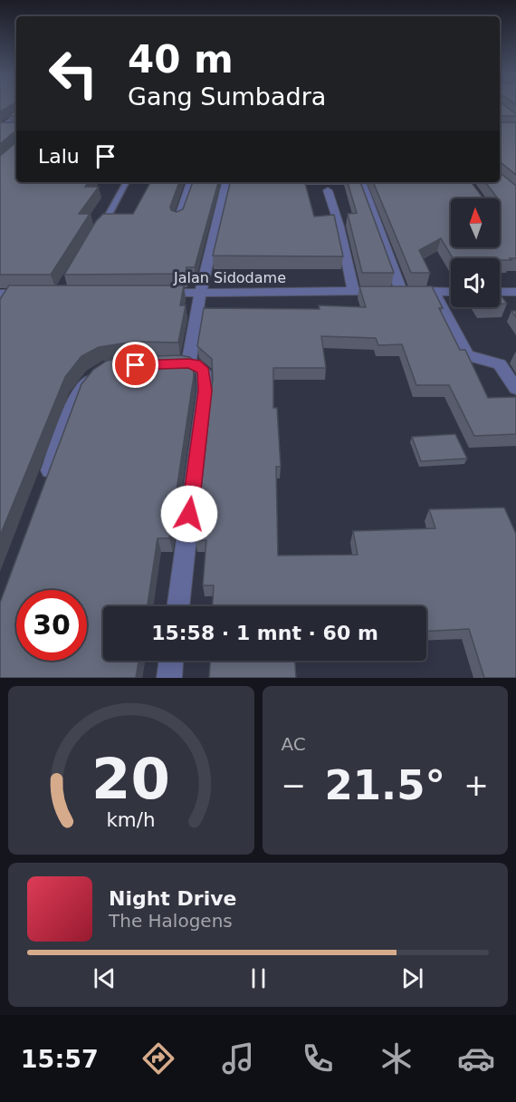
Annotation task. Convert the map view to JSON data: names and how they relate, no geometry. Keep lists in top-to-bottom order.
{
  "streets": {
    "street": ["Jalan Sidodame"]
  },
  "north": "top",
  "page": {
    "turn": ["40 m", "Gang Sumbadra"],
    "then": "Lalu",
    "limit": "30",
    "trip": "15:58 · 1 mnt · 60 m",
    "tile": "AC",
    "heat": ["−", "21.5°", "+"],
    "song": ["Night Drive", "The Halogens"],
    "tabs": "15:57",
    "gauge": ["20", "km/h"]
  }
}
